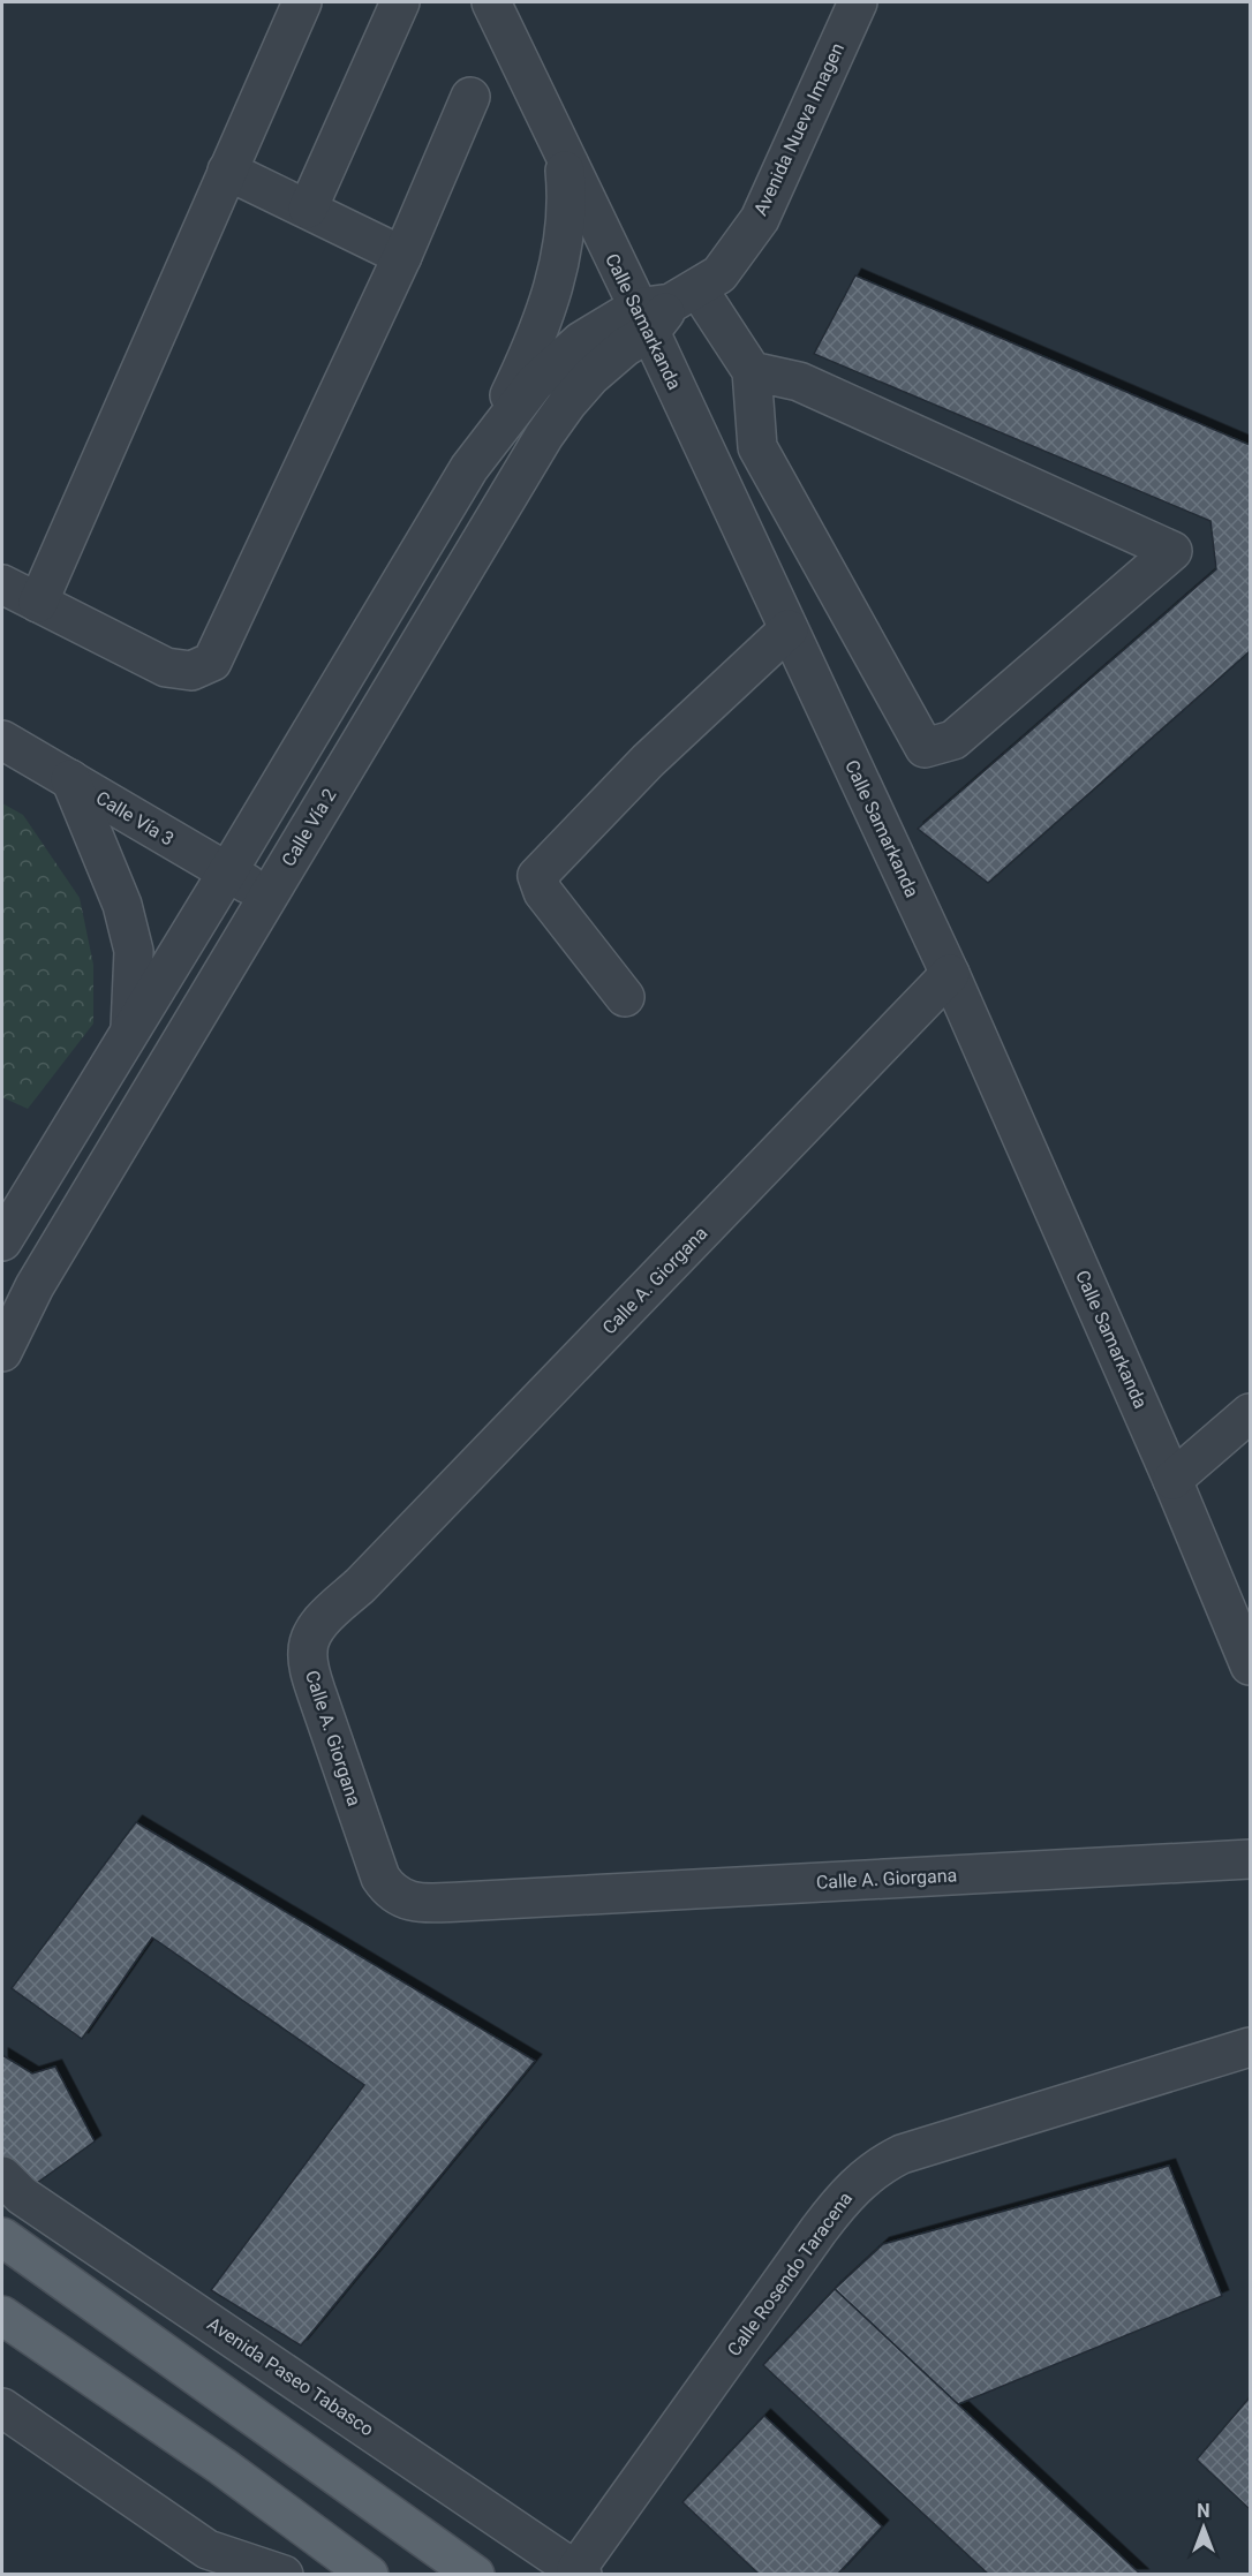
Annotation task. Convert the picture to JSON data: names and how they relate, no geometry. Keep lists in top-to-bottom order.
{
  "streets": {
    "street": [
      "Avenida Nueva Imagen",
      "Calle Samarkanda",
      "Calle Vía 3",
      "Calle Vía 2",
      "Calle A. Giorgana",
      "Calle Rosendo Taracena",
      "Avenida Paseo Tabasco"
    ]
  },
  "crossings": [
    ["Avenida Nueva Imagen", "Calle Samarkanda"],
    ["Avenida Nueva Imagen", "Calle Vía 2"],
    ["Calle Samarkanda", "Calle Vía 2"],
    ["Calle Samarkanda", "Calle A. Giorgana"],
    ["Calle Vía 3", "Calle Vía 2"],
    ["Calle Rosendo Taracena", "Avenida Paseo Tabasco"]
  ],
  "north": "top"
}
